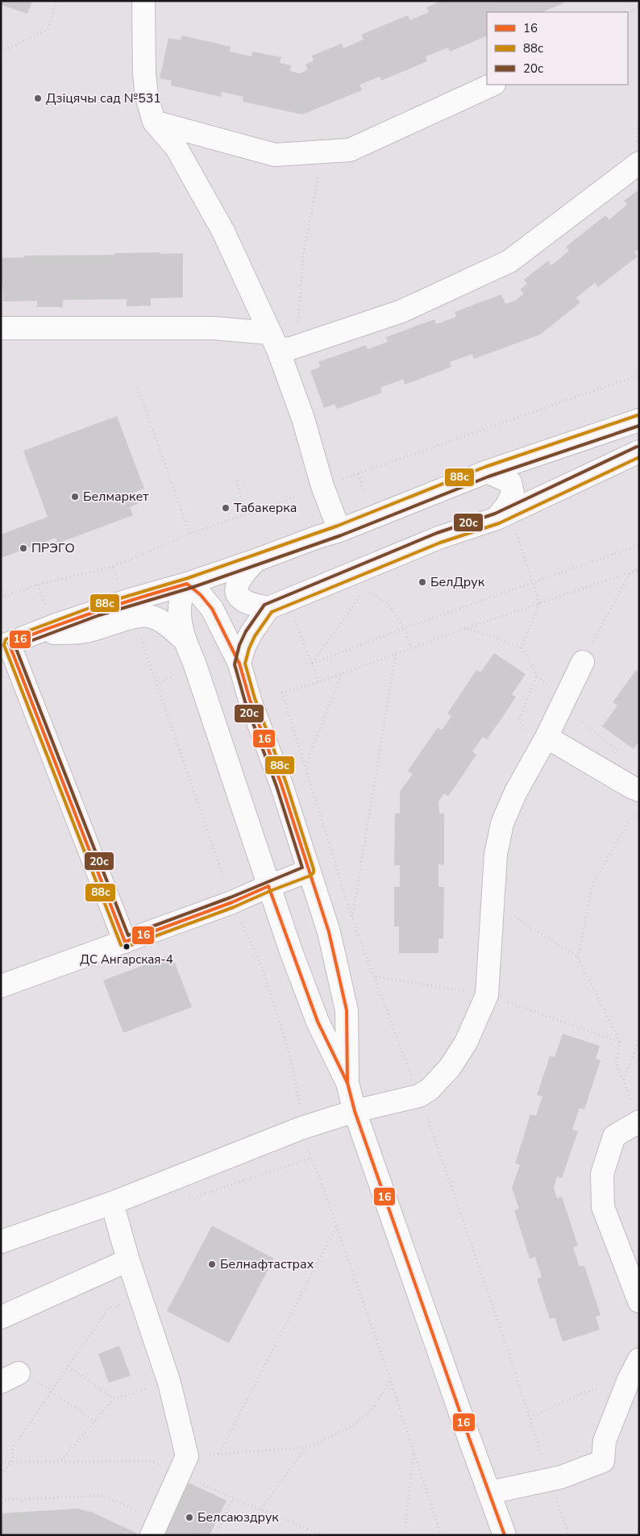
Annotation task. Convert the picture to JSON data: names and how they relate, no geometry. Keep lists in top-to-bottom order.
{
  "places": [
    "Дзіцячы сад №531",
    "Белмаркет",
    "Табакерка",
    "ПРЭГО",
    "БелДрук",
    "ДС Ангарская-4",
    "Белнафтастрах",
    "Белсаюздрук"
  ],
  "lines": ["transit line 88с", "transit line 20с", "transit line 16"],
  "legend": ["16", "88с", "20с"]
}
